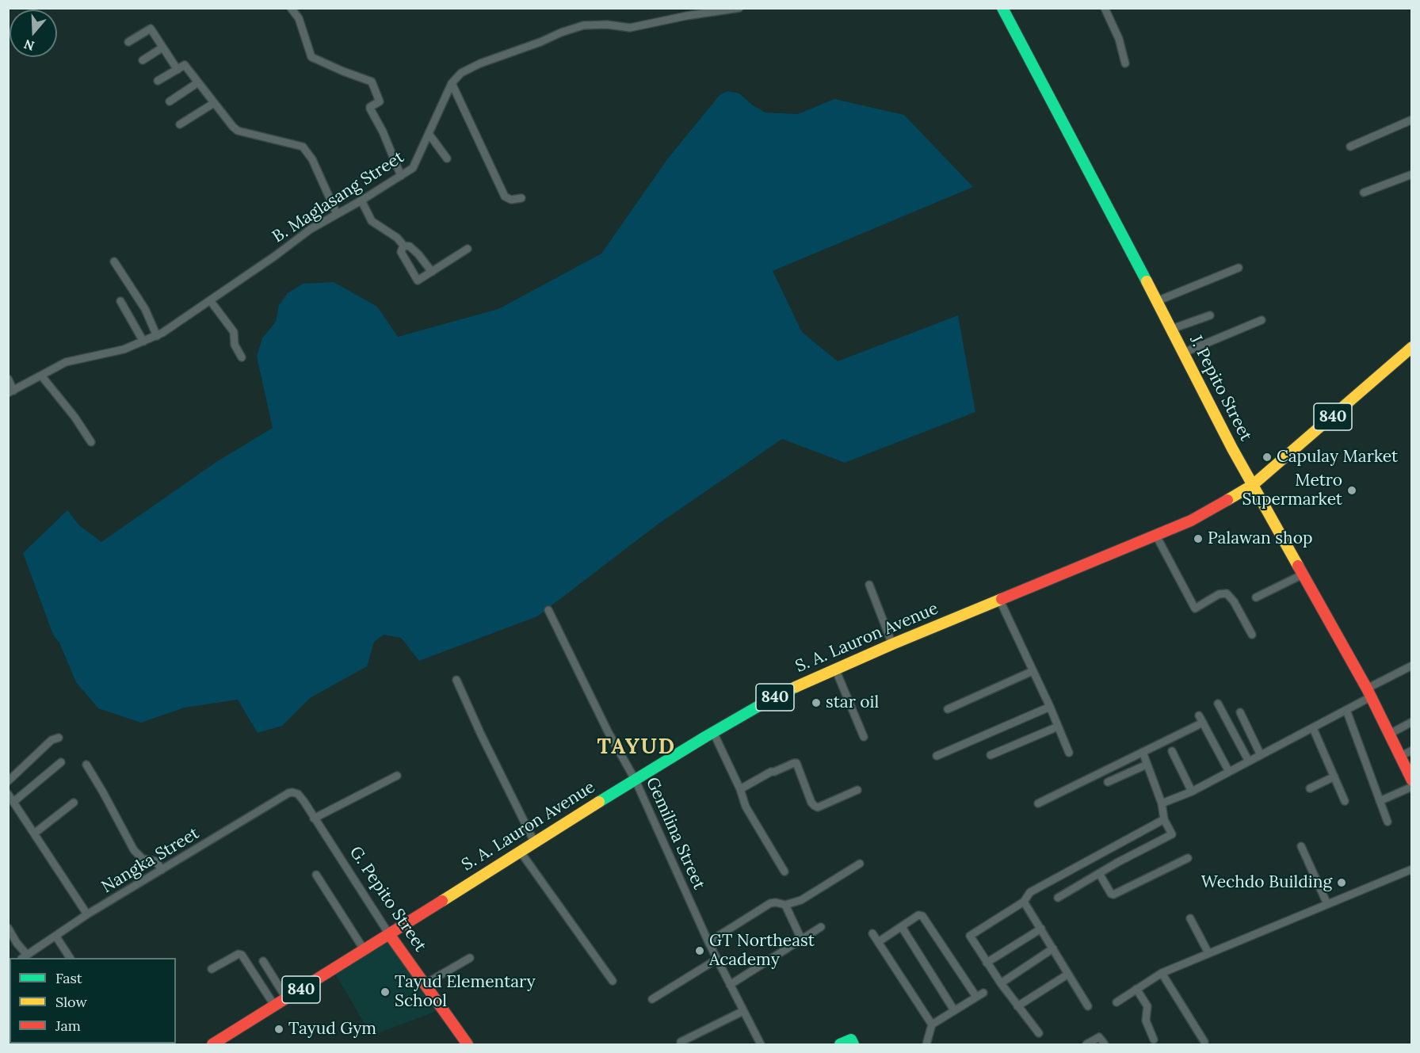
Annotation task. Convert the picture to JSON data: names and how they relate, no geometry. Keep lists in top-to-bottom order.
{
  "streets": {
    "main road": [
      "J. Pepito Street",
      "840",
      "S. A. Lauron Avenue",
      "G. Pepito Street"
    ],
    "street": ["B. Maglasang Street", "Gemilina Street", "Nangka Street"]
  },
  "crossings": [
    ["J. Pepito Street", "S. A. Lauron Avenue"],
    ["S. A. Lauron Avenue", "Gemilina Street"],
    ["S. A. Lauron Avenue", "G. Pepito Street"],
    ["Nangka Street", "G. Pepito Street"]
  ],
  "districts": ["TAYUD"],
  "places": [
    "Capulay Market",
    "Metro Supermarket",
    "Palawan shop",
    "star oil",
    "Wechdo Building",
    "GT Northeast Academy",
    "Tayud Elementary School",
    "Tayud Gym"
  ],
  "legend": ["Fast", "Slow", "Jam"],
  "north": "bottom"
}
